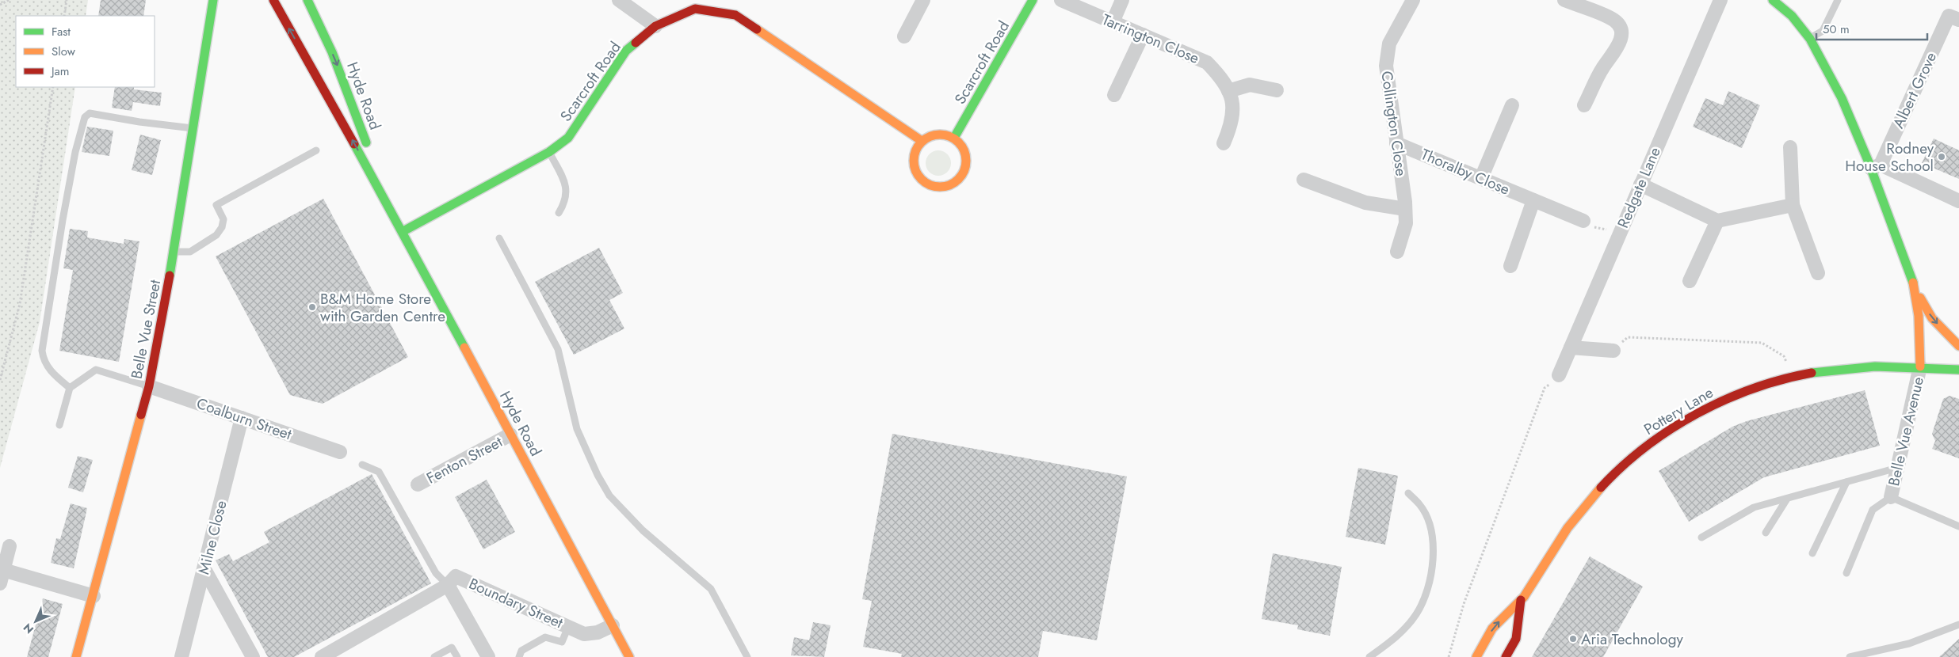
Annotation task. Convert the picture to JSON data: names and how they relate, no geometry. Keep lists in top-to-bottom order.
{
  "streets": {
    "main road": [
      "Scarcroft Road",
      "Hyde Road",
      "Belle Vue Street",
      "Pottery Lane"
    ],
    "street": [
      "Tarrington Close",
      "Albert Grove",
      "Collington Close",
      "Thoralby Close",
      "Redgate Lane",
      "Coalburn Street",
      "Belle Vue Avenue",
      "Fenton Street",
      "Milne Close",
      "Boundary Street"
    ]
  },
  "crossings": [
    ["Scarcroft Road", "Hyde Road"],
    ["Hyde Road", "Fenton Street"],
    ["Hyde Road", "Boundary Street"],
    ["Collington Close", "Thoralby Close"],
    ["Belle Vue Street", "Coalburn Street"],
    ["Pottery Lane", "Belle Vue Avenue"],
    ["Coalburn Street", "Milne Close"]
  ],
  "places": ["Rodney House School", "B&M Home Store with Garden Centre", "Aria Technology"],
  "legend": ["Fast", "Slow", "Jam"],
  "scale_bar": "50 m",
  "north": "bottom left"
}
